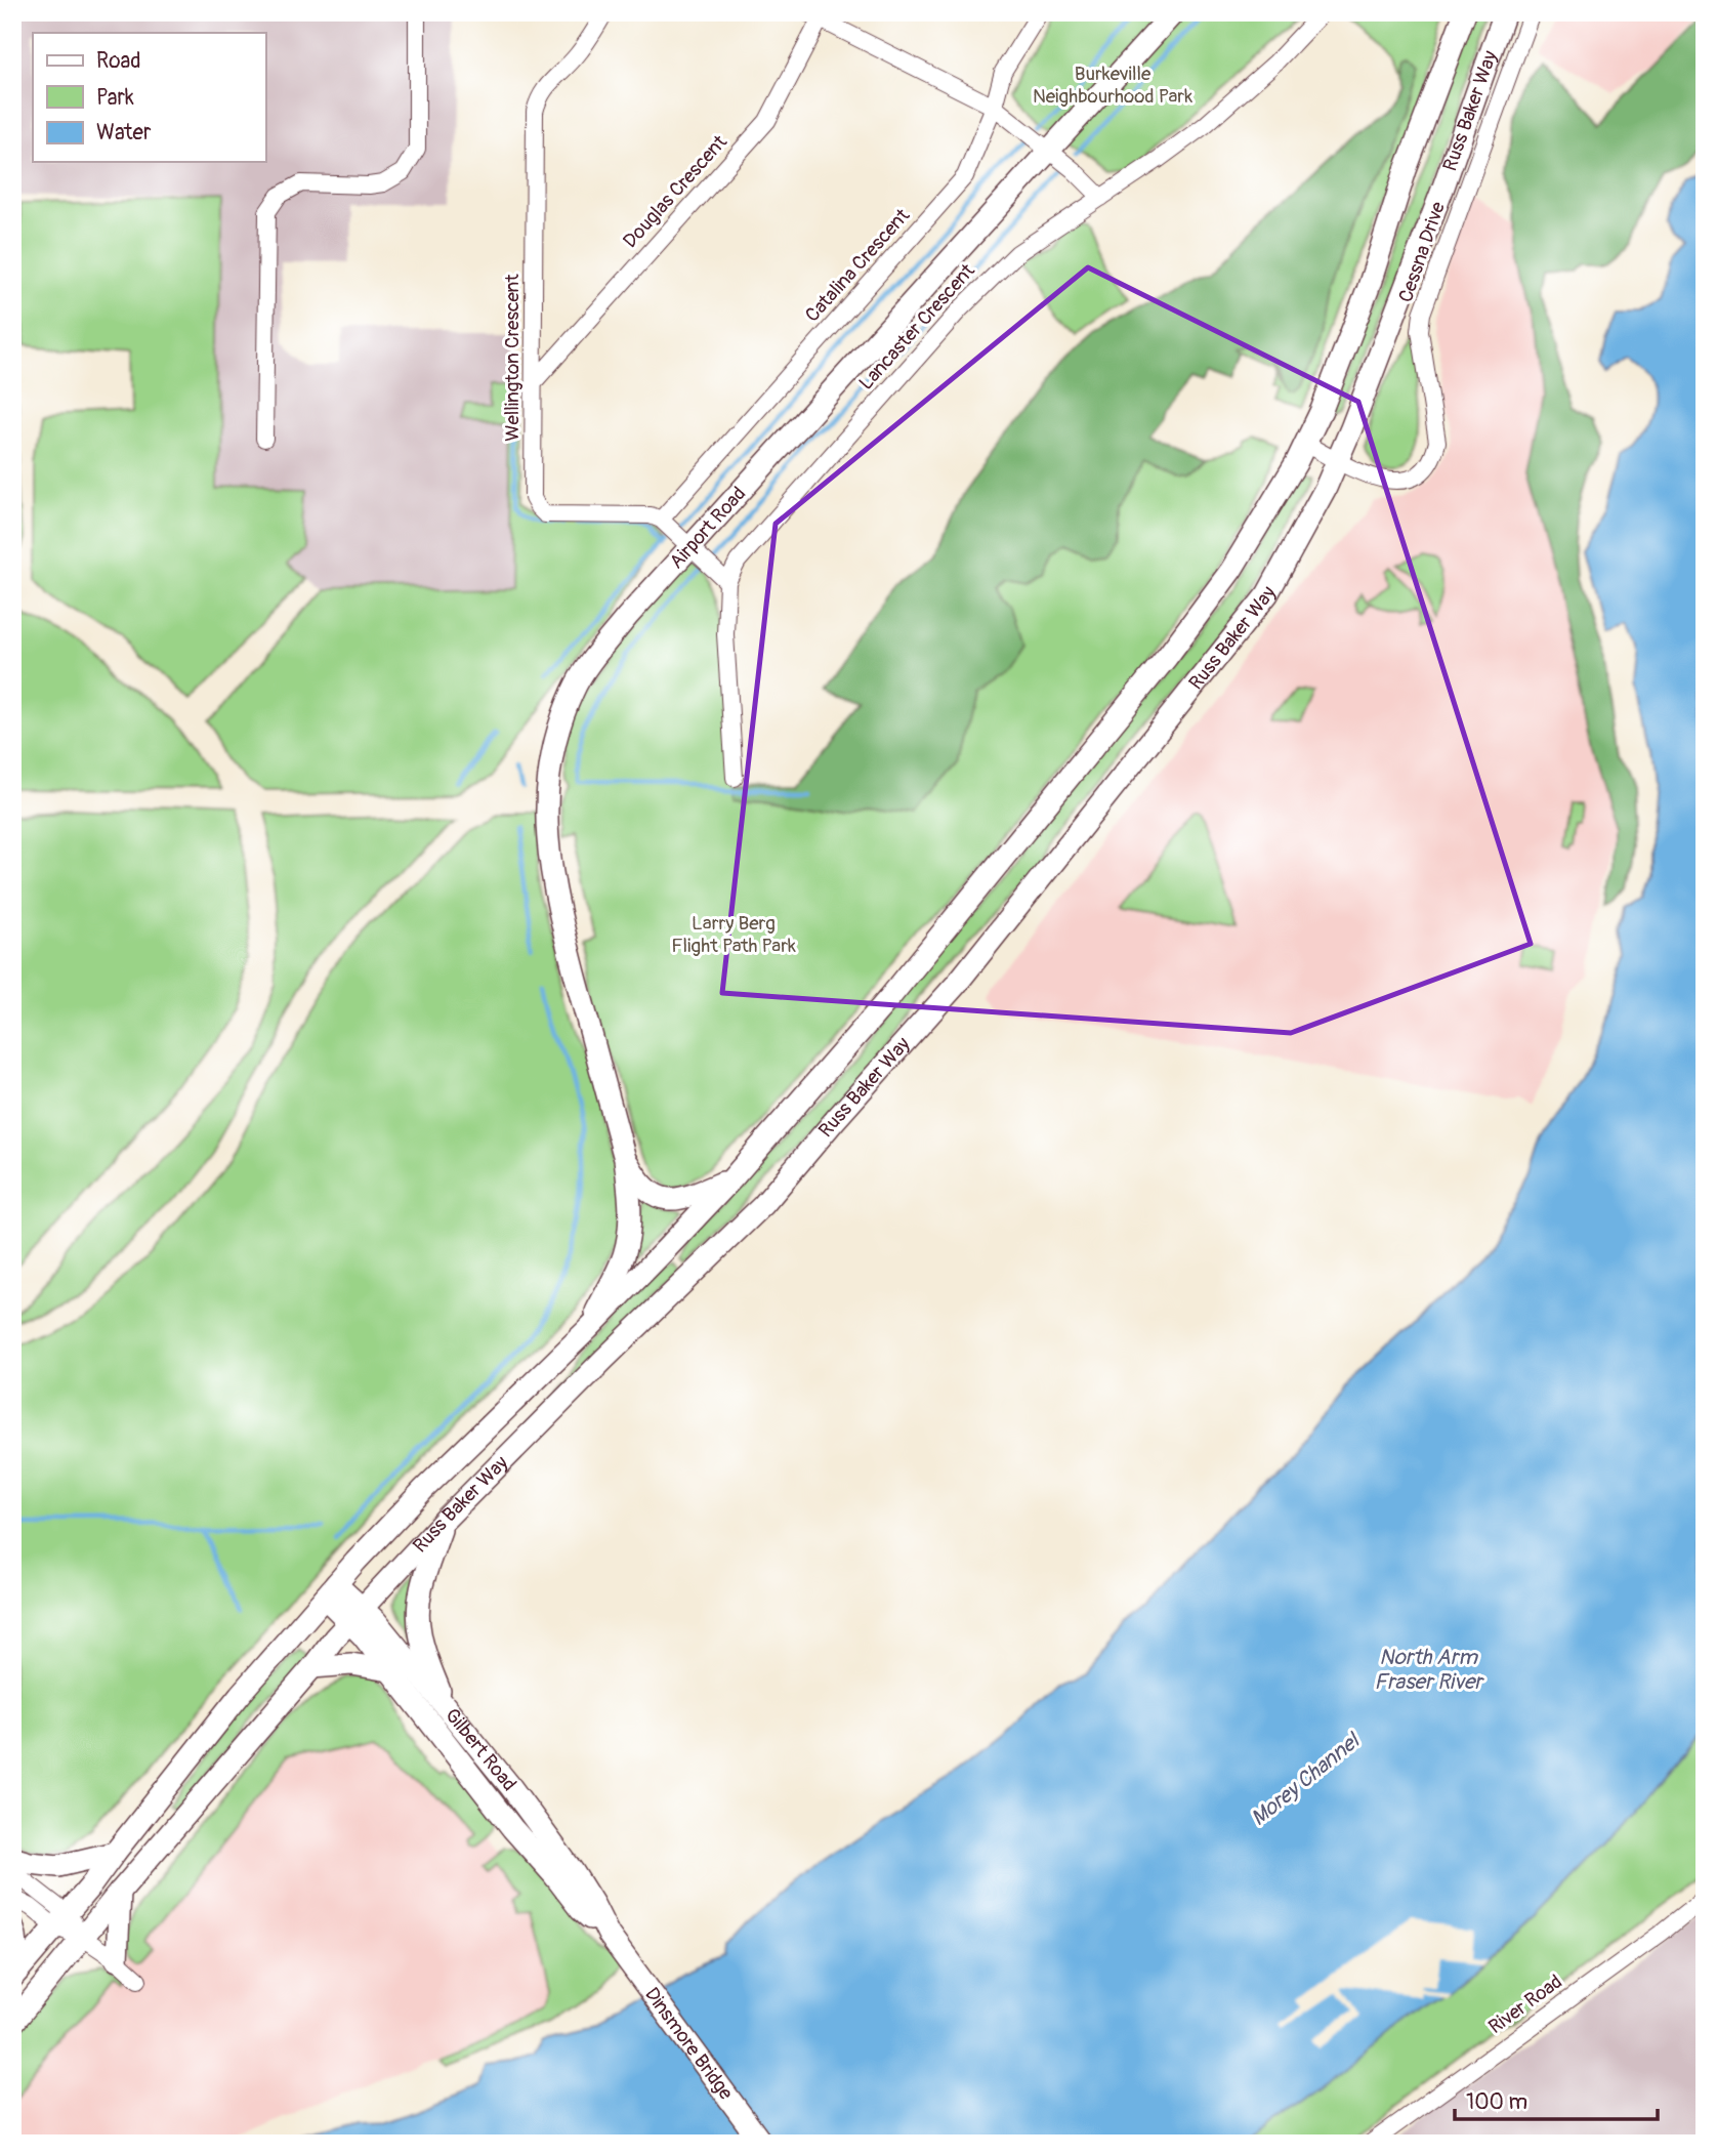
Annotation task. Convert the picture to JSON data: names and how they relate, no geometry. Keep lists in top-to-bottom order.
{
  "streets": {
    "main road": [
      "Russ Baker Way",
      "Airport Road",
      "Gilbert Road",
      "Dinsmore Bridge"
    ],
    "street": [
      "Douglas Crescent",
      "Cessna Drive",
      "Catalina Crescent",
      "Lancaster Crescent",
      "Wellington Crescent",
      "River Road"
    ]
  },
  "crossings": [
    ["Russ Baker Way", "Cessna Drive"],
    ["Russ Baker Way", "Gilbert Road"],
    ["Douglas Crescent", "Wellington Crescent"],
    ["Catalina Crescent", "Wellington Crescent"],
    ["Gilbert Road", "Dinsmore Bridge"]
  ],
  "water": ["North Arm Fraser River", "Morey Channel"],
  "parks": ["Burkeville Neighbourhood Park", "Larry Berg Flight Path Park"],
  "legend": ["Road", "Park", "Water"],
  "scale_bar": "100 m"
}
